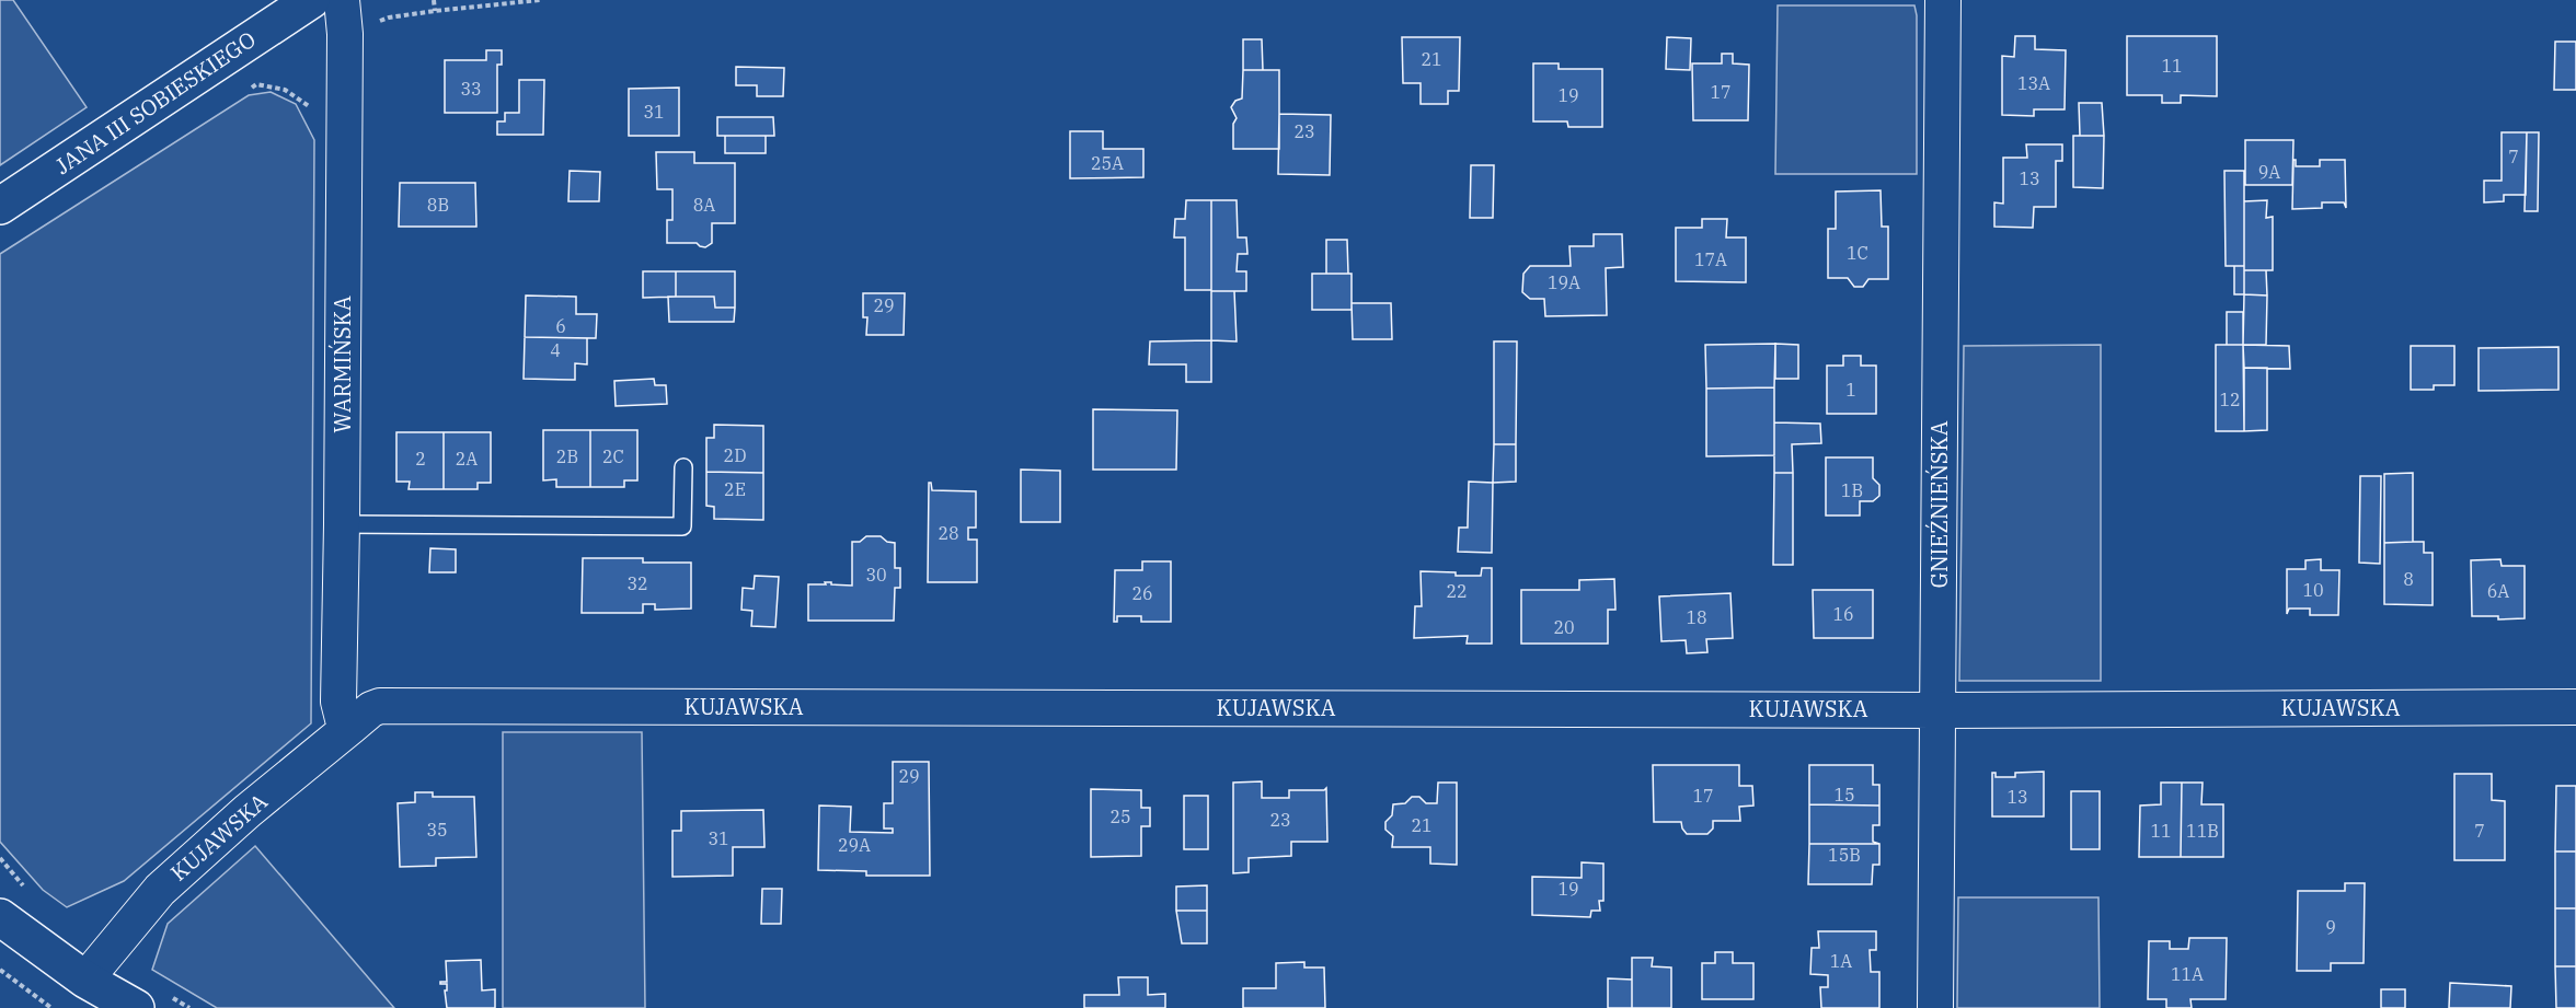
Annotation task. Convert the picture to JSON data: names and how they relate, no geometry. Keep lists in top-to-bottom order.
{
  "streets": {
    "street": [
      "JANA III SOBIESKIEGO",
      "WARMIŃSKA",
      "GNIEŹNIEŃSKA",
      "KUJAWSKA"
    ]
  },
  "crossings": [
    ["WARMIŃSKA", "KUJAWSKA"],
    ["GNIEŹNIEŃSKA", "KUJAWSKA"]
  ],
  "house_numbers": [
    "21",
    "11",
    "13A",
    "33",
    "17",
    "19",
    "31",
    "23",
    "7",
    "25A",
    "9A",
    "13",
    "8B",
    "8A",
    "1C",
    "17A",
    "19A",
    "29",
    "6",
    "4",
    "1",
    "12",
    "2D",
    "2B",
    "2C",
    "2",
    "2A",
    "2E",
    "1B",
    "28",
    "30",
    "8",
    "32",
    "10",
    "22",
    "6A",
    "26",
    "16",
    "18",
    "20",
    "29",
    "15",
    "17",
    "13",
    "25",
    "23",
    "21",
    "35",
    "11",
    "11B",
    "7",
    "31",
    "29A",
    "15B",
    "19",
    "9",
    "1A",
    "11A"
  ]
}
